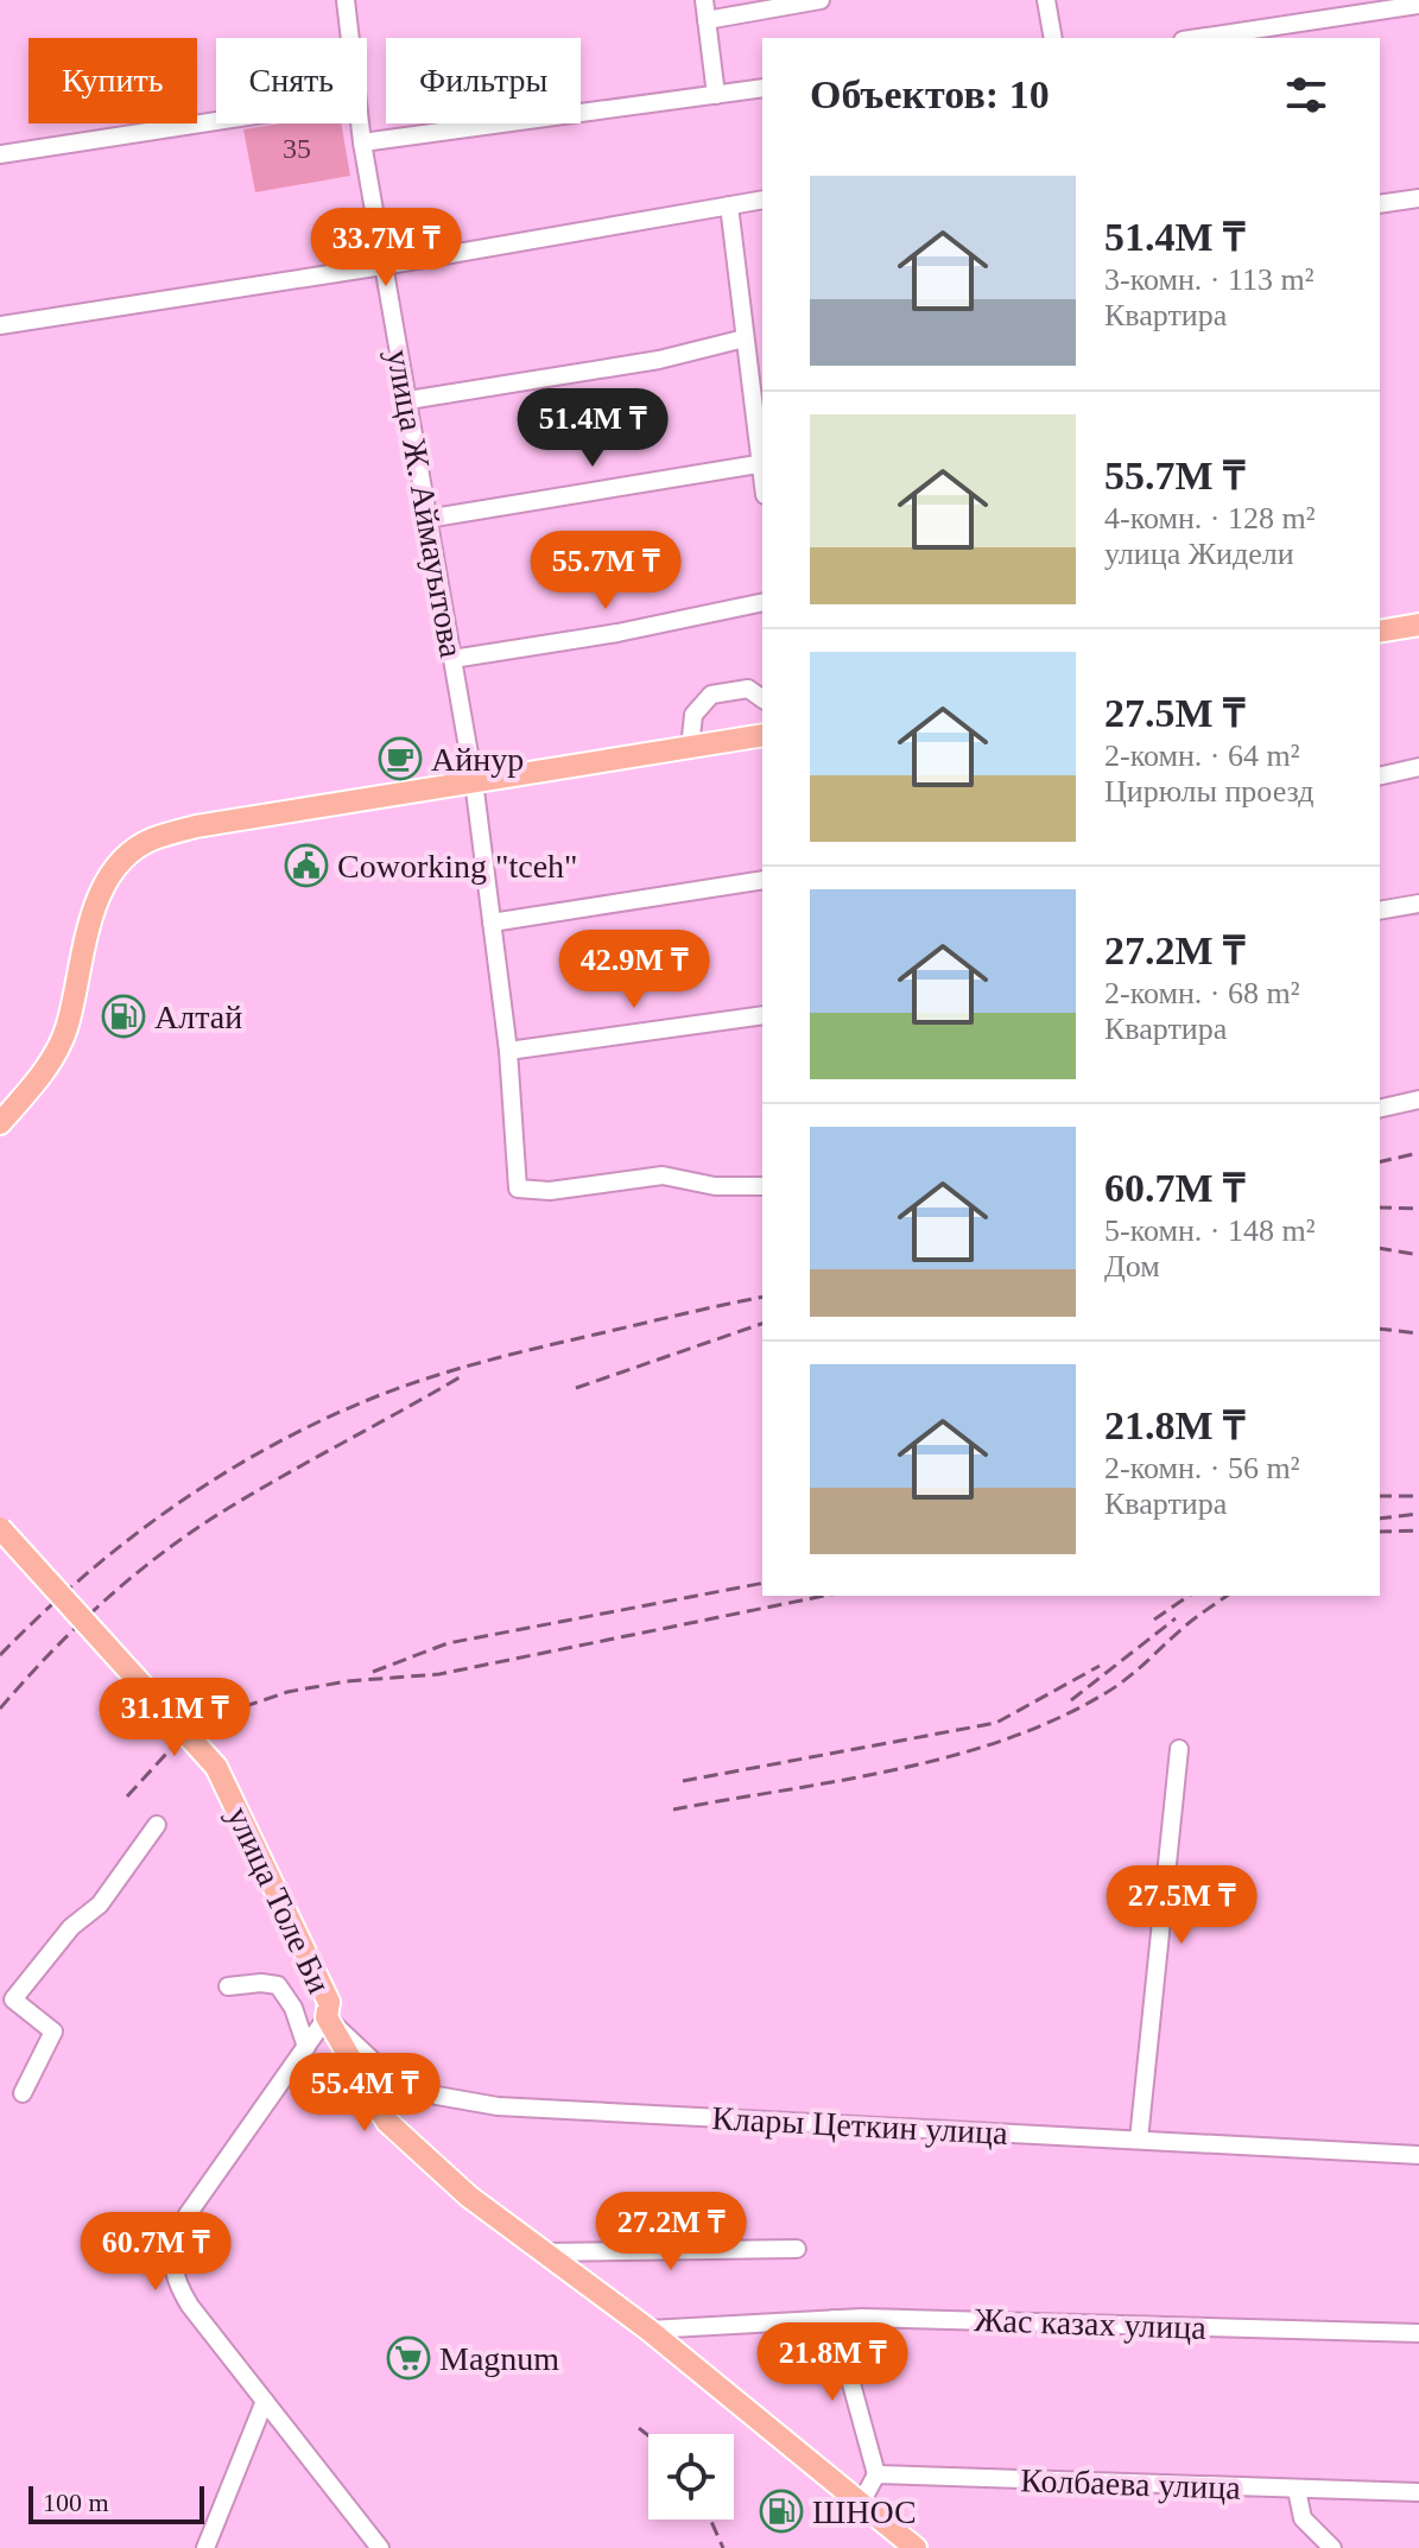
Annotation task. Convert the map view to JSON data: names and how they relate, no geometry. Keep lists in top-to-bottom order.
{
  "streets": {
    "main road": ["улица Толе Би"],
    "street": [
      "улица Ж. Аймауытова",
      "Клары Цеткин улица",
      "Жас казах улица",
      "Колбаева улица"
    ]
  },
  "crossings": [
    ["улица Толе Би", "Клары Цеткин улица"],
    ["улица Толе Би", "Жас казах улица"]
  ],
  "places": {
    "cafe": ["Айнур"],
    "public building": ["Coworking \"tceh\""],
    "fuel station": ["Алтай", "ШНОС"],
    "supermarket": ["Magnum"]
  },
  "house_numbers": ["35"],
  "scale_bar": "100 m",
  "page": {
    "chip": ["Купить", "Снять", "Фильтры"],
    "heading": "Объектов: 10",
    "list": [
      {
        "name": "51.4M ₸",
        "note": "3-комн. · 113 m² · Квартира"
      },
      {
        "name": "55.7M ₸",
        "note": "4-комн. · 128 m² · улица Жидели"
      },
      {
        "name": "27.5M ₸",
        "note": "2-комн. · 64 m² · Цирюлы проезд"
      },
      {
        "name": "27.2M ₸",
        "note": "2-комн. · 68 m² · Квартира"
      },
      {
        "name": "60.7M ₸",
        "note": "5-комн. · 148 m² · Дом"
      },
      {
        "name": "21.8M ₸",
        "note": "2-комн. · 56 m² · Квартира"
      }
    ],
    "price": [
      "33.7M ₸",
      "51.4M ₸",
      "55.7M ₸",
      "42.9M ₸",
      "31.1M ₸",
      "27.5M ₸",
      "55.4M ₸",
      "27.2M ₸",
      "60.7M ₸",
      "21.8M ₸"
    ],
    "scale": "100 m"
  }
}
